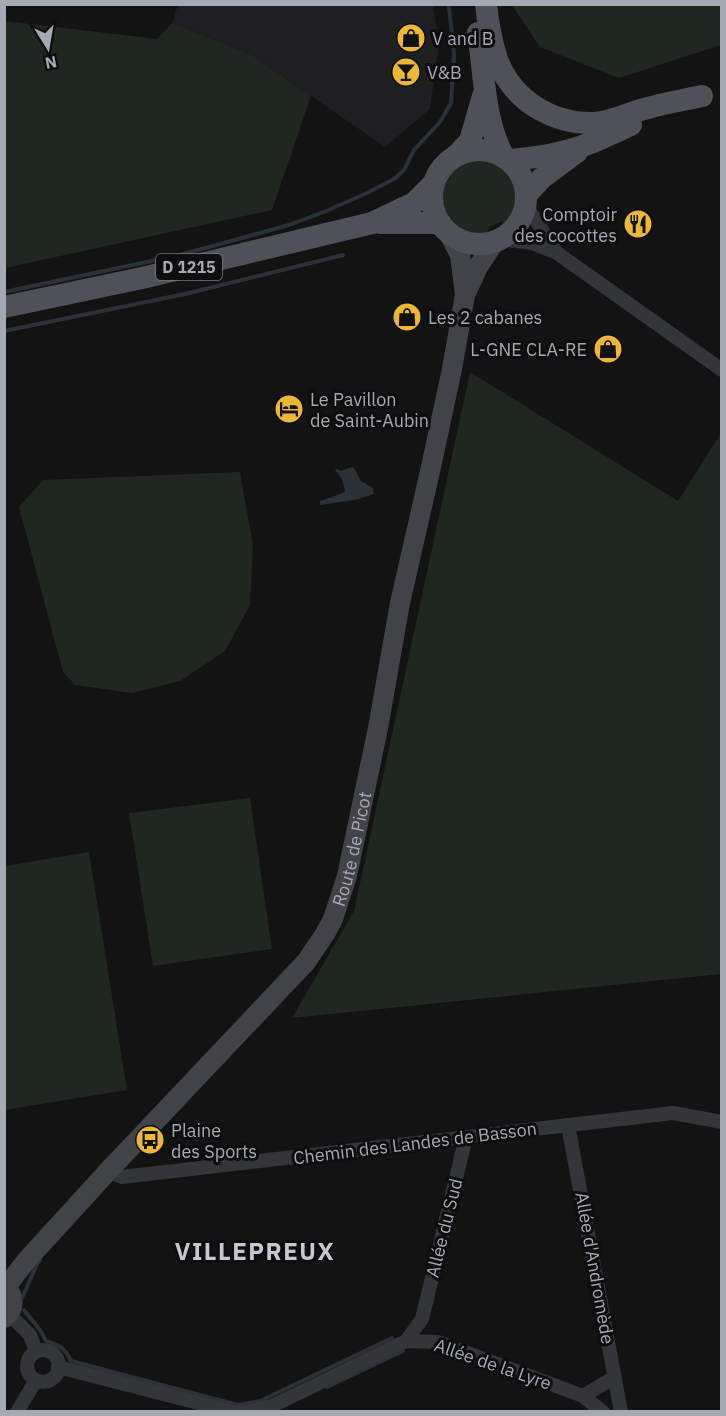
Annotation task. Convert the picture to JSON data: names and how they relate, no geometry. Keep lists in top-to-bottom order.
{
  "streets": {
    "main road": ["D 1215", "Route de Picot"],
    "street": [
      "Chemin des Landes de Basson",
      "Allée du Sud",
      "Allée d'Andromède",
      "Allée de la Lyre"
    ]
  },
  "crossings": [
    ["D 1215", "Route de Picot"],
    ["Route de Picot", "Chemin des Landes de Basson"],
    ["Chemin des Landes de Basson", "Allée du Sud"],
    ["Chemin des Landes de Basson", "Allée d'Andromède"],
    ["Allée du Sud", "Allée de la Lyre"]
  ],
  "districts": ["VILLEPREUX"],
  "places": {
    "shop": ["V and B", "Les 2 cabanes", "L-GNE CLA-RE"],
    "bar": ["V&B"],
    "restaurant": ["Comptoir des cocottes"],
    "hotel": ["Le Pavillon de Saint-Aubin"],
    "bus stop": ["Plaine des Sports"]
  },
  "north": "bottom"
}
